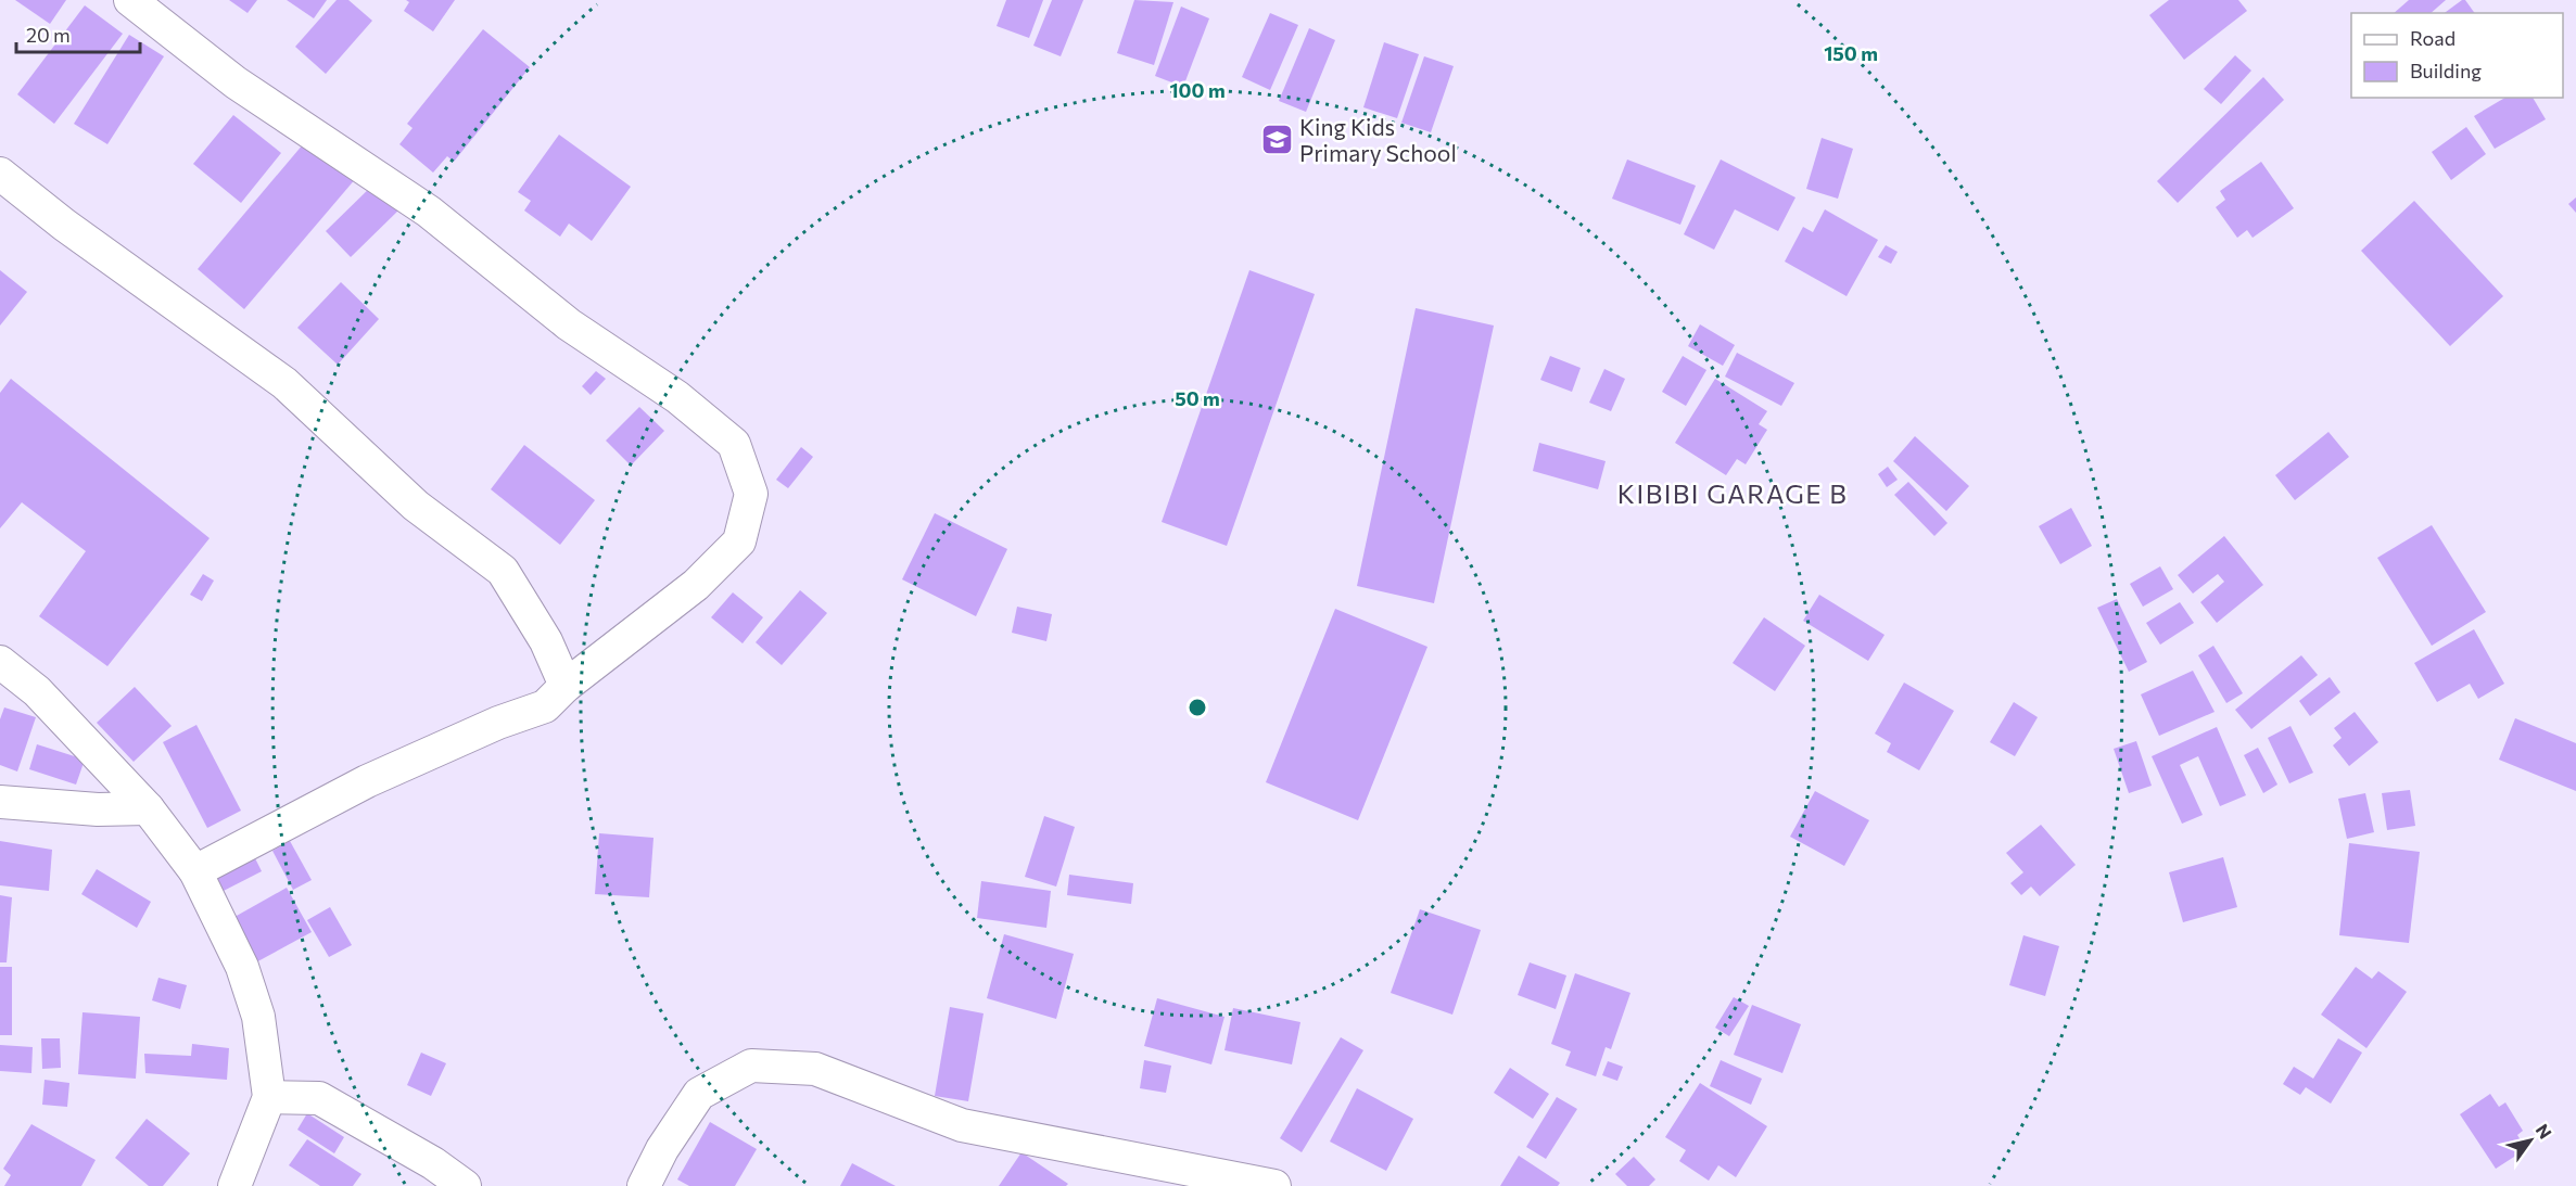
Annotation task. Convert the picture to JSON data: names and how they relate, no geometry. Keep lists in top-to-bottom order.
{
  "districts": ["KIBIBI GARAGE B"],
  "places": {
    "school or university": ["King Kids Primary School"]
  },
  "legend": ["Road", "Building"],
  "scale_bar": "20 m",
  "north": "top right",
  "rings": ["150 m", "100 m", "50 m"]
}
